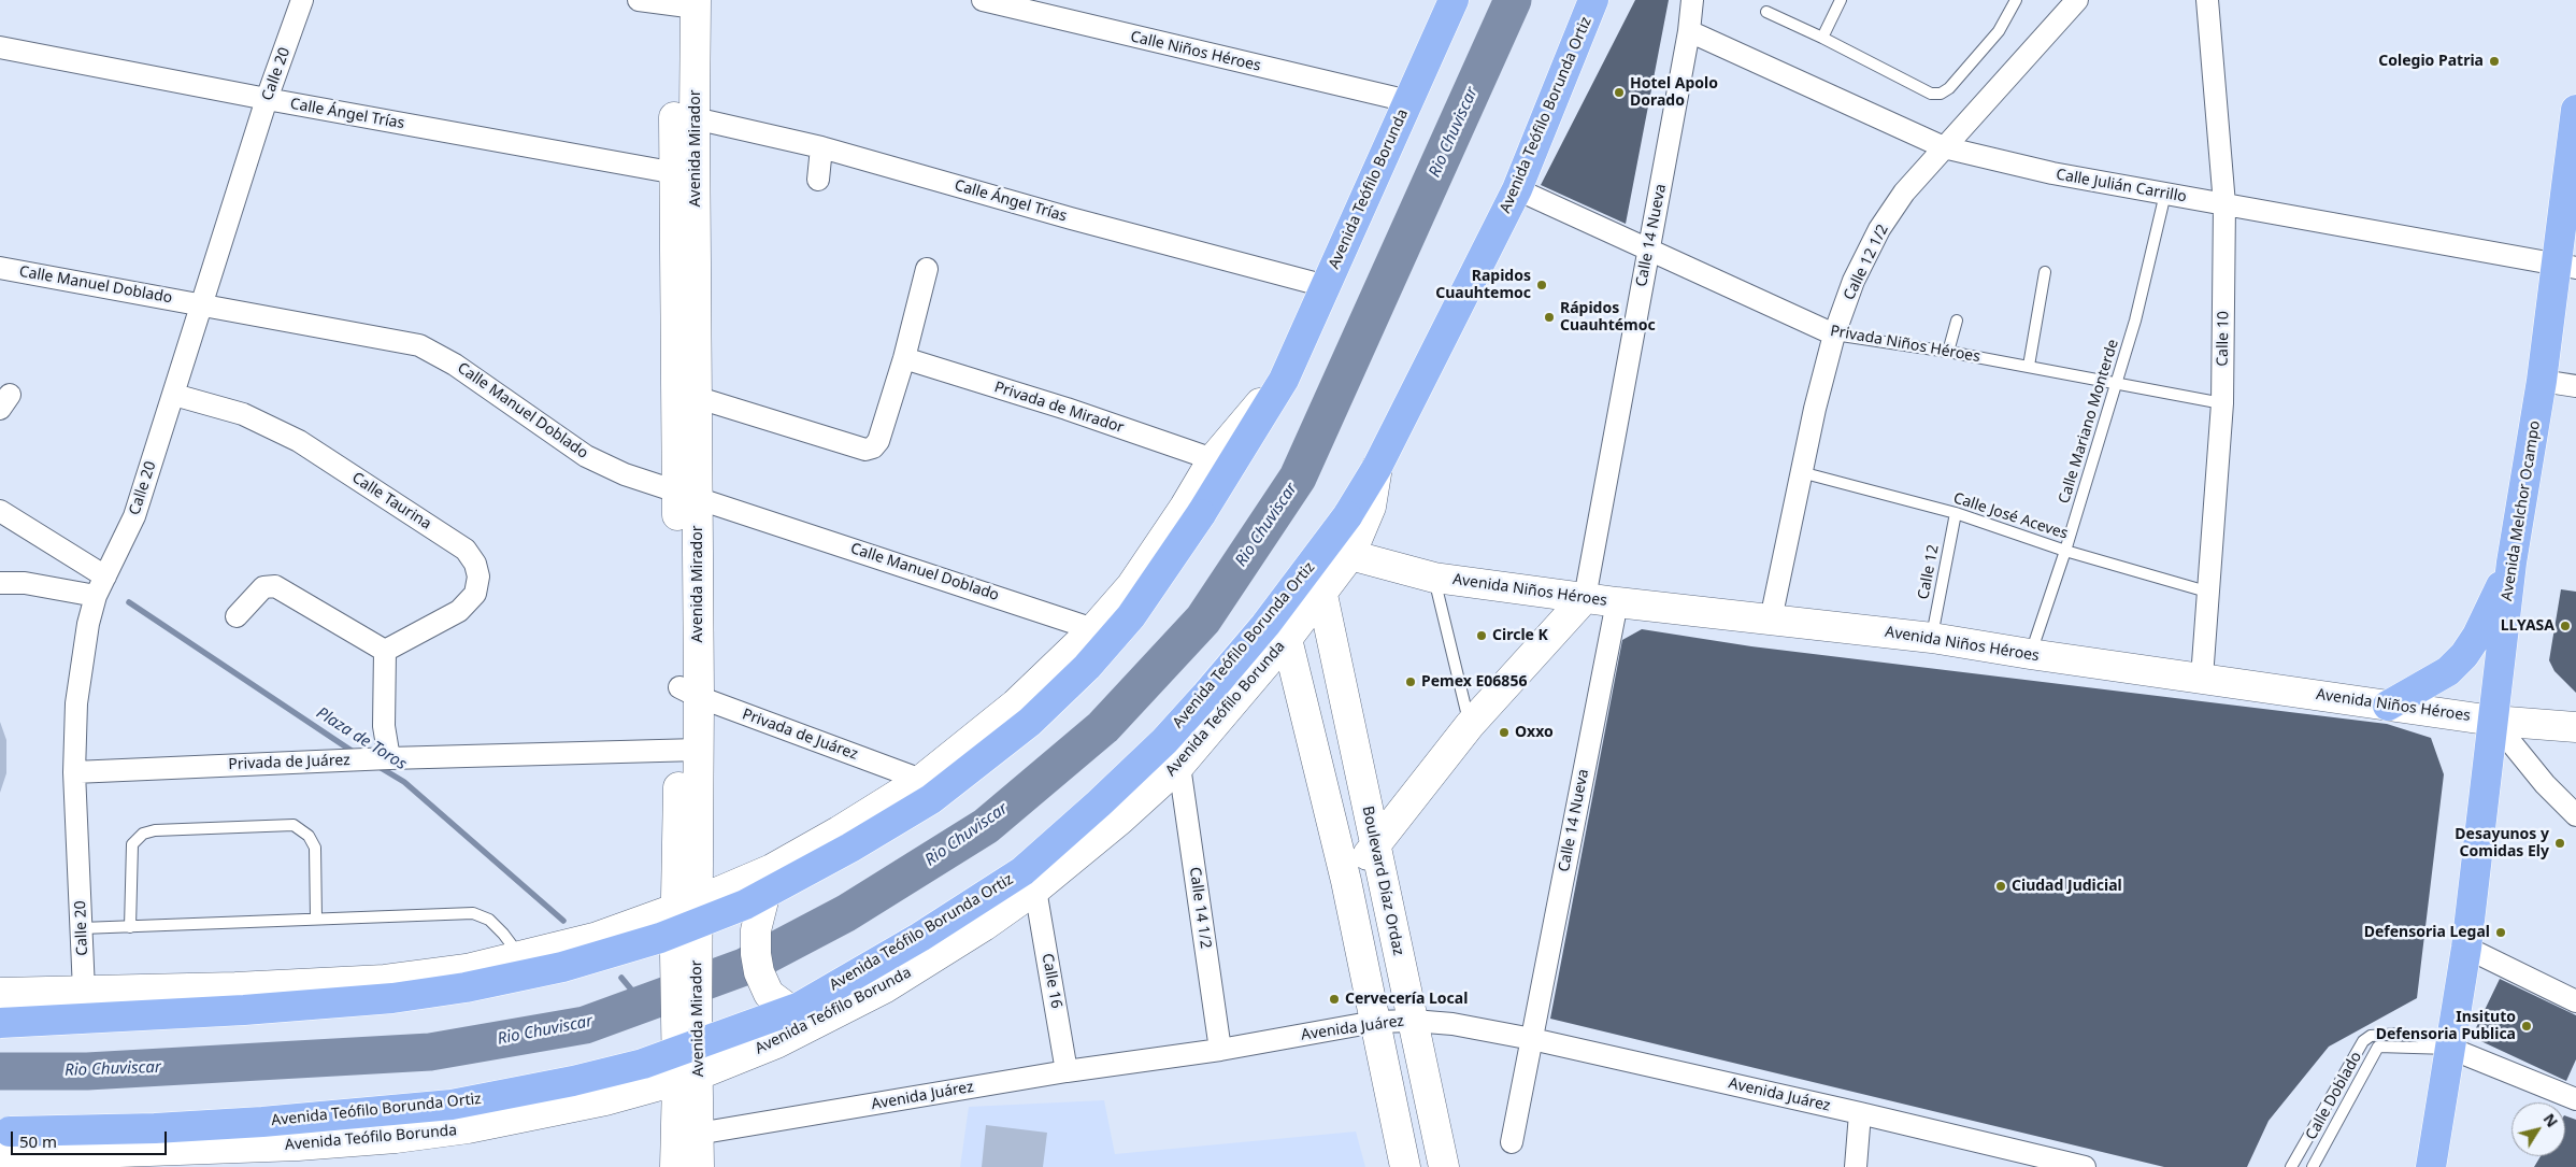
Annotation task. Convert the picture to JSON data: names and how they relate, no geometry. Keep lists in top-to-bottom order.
{
  "streets": {
    "main road": [
      "Avenida Teófilo Borunda Ortiz",
      "Avenida Mirador",
      "Avenida Teófilo Borunda",
      "Avenida Melchor Ocampo",
      "Avenida Niños Héroes",
      "Boulevard Díaz Ordaz"
    ],
    "street": [
      "Calle Niños Héroes",
      "Calle 20",
      "Calle Ángel Trías",
      "Calle Julián Carrillo",
      "Calle 14 Nueva",
      "Calle 12 1/2",
      "Calle Manuel Doblado",
      "Calle 10",
      "Privada Niños Héroes",
      "Privada de Mirador",
      "Calle Taurina",
      "Privada de Juárez",
      "Calle 14 1/2",
      "Calle 16",
      "Avenida Juárez"
    ],
    "lane": [
      "Calle Mariano Monterde",
      "Calle José Aceves",
      "Calle 12",
      "Calle Doblado"
    ]
  },
  "crossings": [
    ["Calle Niños Héroes", "Avenida Teófilo Borunda"],
    ["Calle 20", "Calle Ángel Trías"],
    ["Calle 20", "Avenida Teófilo Borunda"],
    ["Calle 20", "Calle Manuel Doblado"],
    ["Calle 20", "Calle Taurina"],
    ["Calle 20", "Privada de Juárez"],
    ["Calle Ángel Trías", "Avenida Mirador"],
    ["Calle Ángel Trías", "Avenida Teófilo Borunda"],
    ["Avenida Teófilo Borunda Ortiz", "Avenida Teófilo Borunda"],
    ["Avenida Teófilo Borunda Ortiz", "Privada Niños Héroes"],
    ["Avenida Mirador", "Avenida Teófilo Borunda"],
    ["Avenida Mirador", "Calle Manuel Doblado"],
    ["Avenida Mirador", "Privada de Juárez"],
    ["Avenida Mirador", "Avenida Juárez"],
    ["Calle Julián Carrillo", "Calle 14 Nueva"],
    ["Calle Julián Carrillo", "Calle 12 1/2"],
    ["Calle Julián Carrillo", "Calle 10"],
    ["Calle Julián Carrillo", "Calle Mariano Monterde"],
    ["Calle Julián Carrillo", "Avenida Melchor Ocampo"],
    ["Avenida Teófilo Borunda", "Calle Manuel Doblado"],
    ["Avenida Teófilo Borunda", "Privada de Mirador"],
    ["Avenida Teófilo Borunda", "Avenida Niños Héroes"],
    ["Avenida Teófilo Borunda", "Privada de Juárez"],
    ["Avenida Teófilo Borunda", "Boulevard Díaz Ordaz"],
    ["Avenida Teófilo Borunda", "Calle 14 1/2"],
    ["Avenida Teófilo Borunda", "Calle 16"],
    ["Calle 14 Nueva", "Privada Niños Héroes"],
    ["Calle 14 Nueva", "Avenida Niños Héroes"],
    ["Calle 14 Nueva", "Avenida Juárez"],
    ["Calle 12 1/2", "Privada Niños Héroes"],
    ["Calle 12 1/2", "Calle José Aceves"],
    ["Calle 12 1/2", "Avenida Niños Héroes"],
    ["Calle 10", "Privada Niños Héroes"],
    ["Calle 10", "Calle José Aceves"],
    ["Calle 10", "Avenida Niños Héroes"],
    ["Privada Niños Héroes", "Calle Mariano Monterde"],
    ["Calle Mariano Monterde", "Calle José Aceves"],
    ["Calle Mariano Monterde", "Avenida Niños Héroes"],
    ["Avenida Melchor Ocampo", "Avenida Niños Héroes"],
    ["Avenida Melchor Ocampo", "Calle Doblado"],
    ["Calle José Aceves", "Calle 12"],
    ["Calle 12", "Avenida Niños Héroes"],
    ["Boulevard Díaz Ordaz", "Avenida Juárez"],
    ["Calle 14 1/2", "Avenida Juárez"],
    ["Calle 16", "Avenida Juárez"]
  ],
  "water": ["Rio Chuviscar", "Plaza de Toros"],
  "places": [
    "Colegio Patria",
    "Hotel Apolo Dorado",
    "Rapidos Cuauhtemoc",
    "Rápidos Cuauhtémoc",
    "LLYASA",
    "Circle K",
    "Pemex E06856",
    "Oxxo",
    "Desayunos y Comidas Ely",
    "Ciudad Judicial",
    "Defensoria Legal",
    "Cervecería Local",
    "Insituto Defensoria Publica"
  ],
  "scale_bar": "50 m",
  "north": "top right"
}
